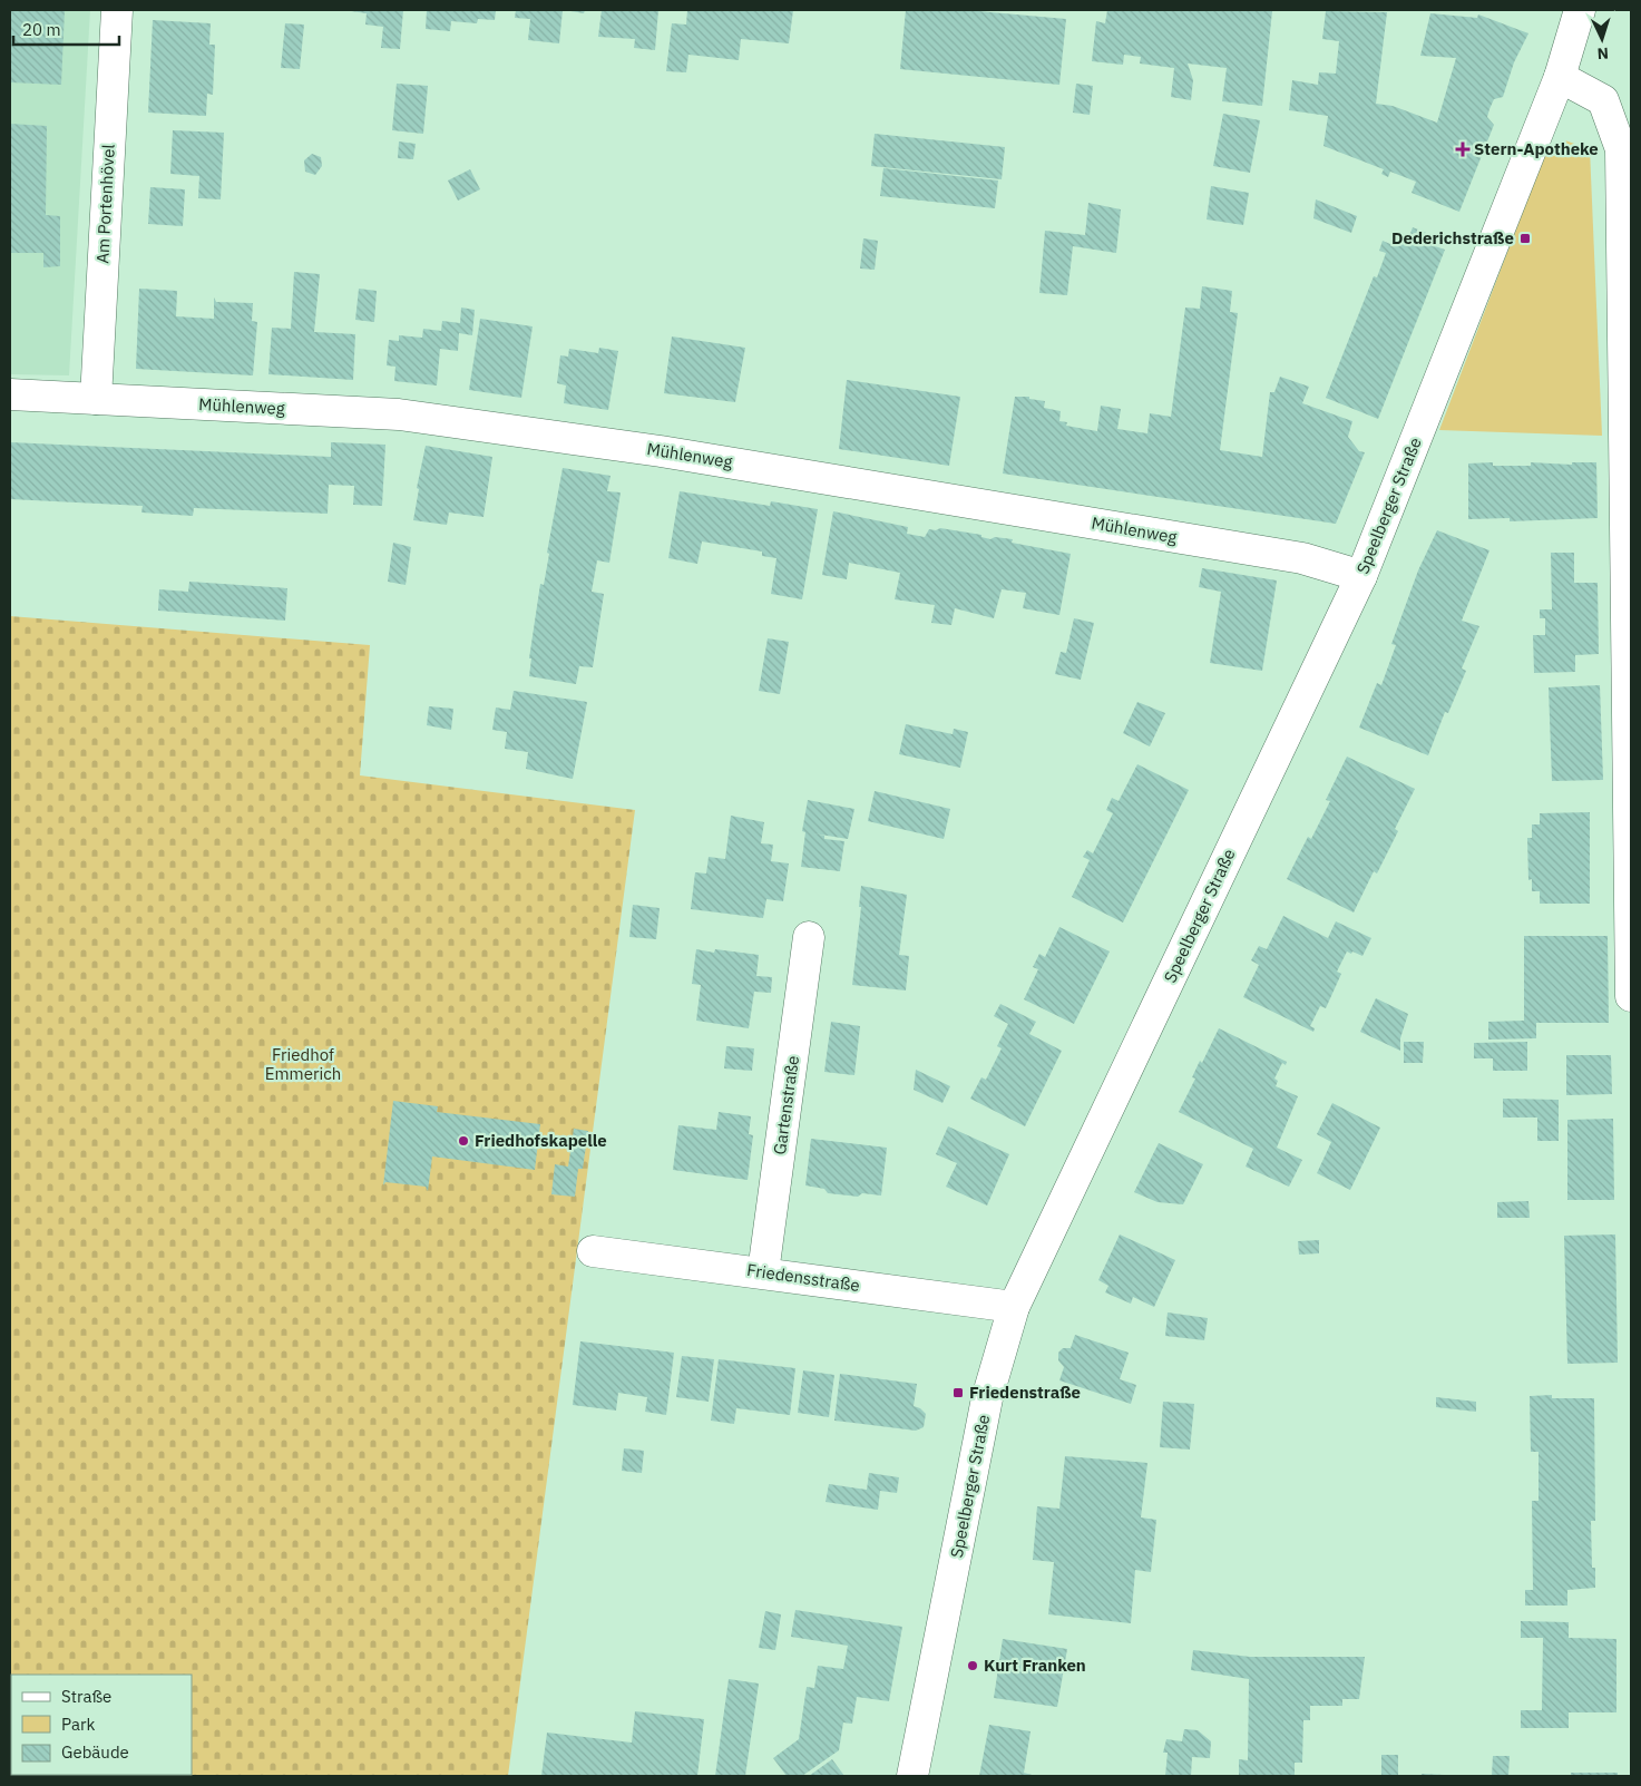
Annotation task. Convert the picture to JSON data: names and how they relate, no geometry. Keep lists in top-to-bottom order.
{
  "streets": {
    "street": [
      "Am Portenhövel",
      "Mühlenweg",
      "Speelberger Straße",
      "Gartenstraße",
      "Friedensstraße"
    ]
  },
  "crossings": [
    ["Am Portenhövel", "Mühlenweg"],
    ["Mühlenweg", "Speelberger Straße"],
    ["Speelberger Straße", "Friedensstraße"],
    ["Gartenstraße", "Friedensstraße"]
  ],
  "parks": ["Friedhof Emmerich"],
  "places": {
    "health": ["Stern-Apotheke"],
    "transit": ["Dederichstraße", "Friedenstraße"],
    "other": ["Friedhofskapelle", "Kurt Franken"]
  },
  "legend": ["Straße", "Park", "Gebäude"],
  "scale_bar": "20 m",
  "north": "bottom"
}
